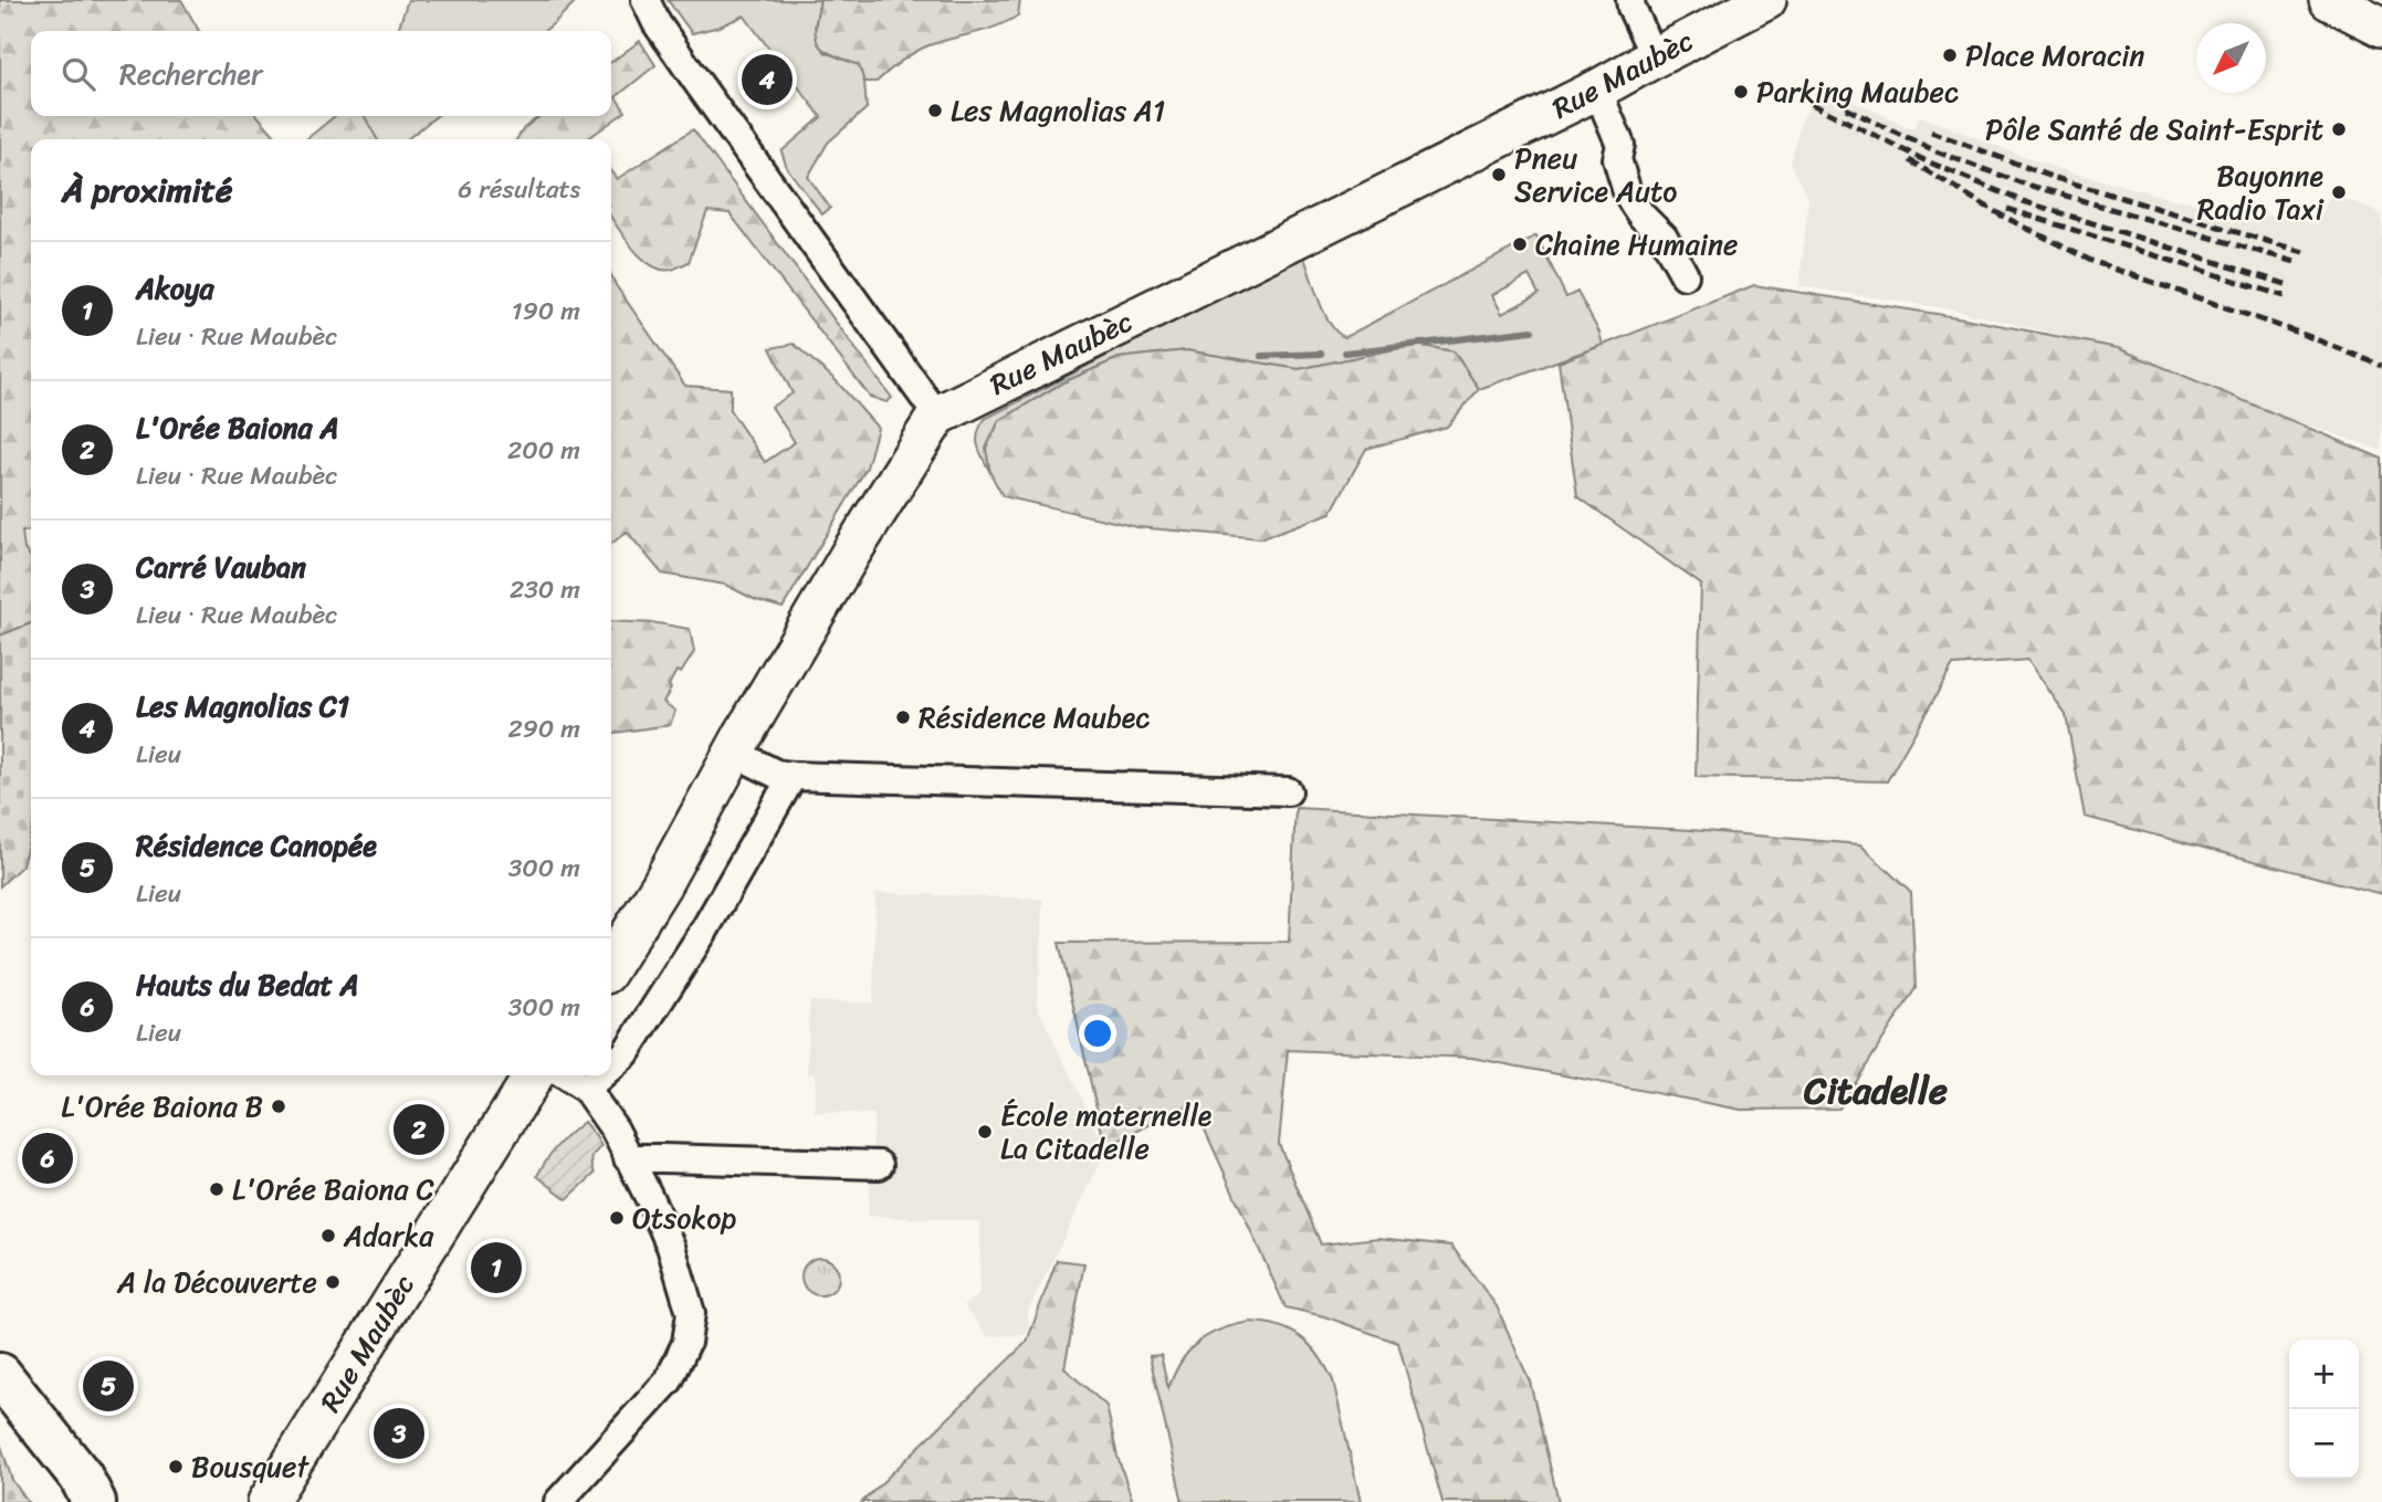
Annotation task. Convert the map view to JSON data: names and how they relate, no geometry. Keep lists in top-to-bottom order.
{
  "streets": {
    "main road": ["Rue Maubèc"]
  },
  "districts": ["Citadelle"],
  "places": [
    "Place Moracin",
    "Parking Maubec",
    "Les Magnolias A1",
    "Pôle Santé de Saint-Esprit",
    "Pneu Service Auto",
    "Bayonne Radio Taxi",
    "Chaine Humaine",
    "Résidence Maubec",
    "L'Orée Baiona B",
    "École maternelle La Citadelle",
    "L'Orée Baiona C",
    "Otsokop",
    "Adarka",
    "A la Découverte",
    "Bousquet"
  ],
  "north": "bottom left",
  "page": {
    "search": "Rechercher",
    "pins": [
      "4",
      "2",
      "6",
      "1",
      "5",
      "3"
    ],
    "heading": ["À proximité", "6 résultats"],
    "list": [
      {
        "mark": "1",
        "name": "Akoya",
        "note": "Lieu · Rue Maubèc",
        "value": "190 m"
      },
      {
        "mark": "2",
        "name": "L'Orée Baiona A",
        "note": "Lieu · Rue Maubèc",
        "value": "200 m"
      },
      {
        "mark": "3",
        "name": "Carré Vauban",
        "note": "Lieu · Rue Maubèc",
        "value": "230 m"
      },
      {
        "mark": "4",
        "name": "Les Magnolias C1",
        "note": "Lieu",
        "value": "290 m"
      },
      {
        "mark": "5",
        "name": "Résidence Canopée",
        "note": "Lieu",
        "value": "300 m"
      },
      {
        "mark": "6",
        "name": "Hauts du Bedat A",
        "note": "Lieu",
        "value": "300 m"
      }
    ],
    "map_buttons": ["+", "−"]
  }
}
